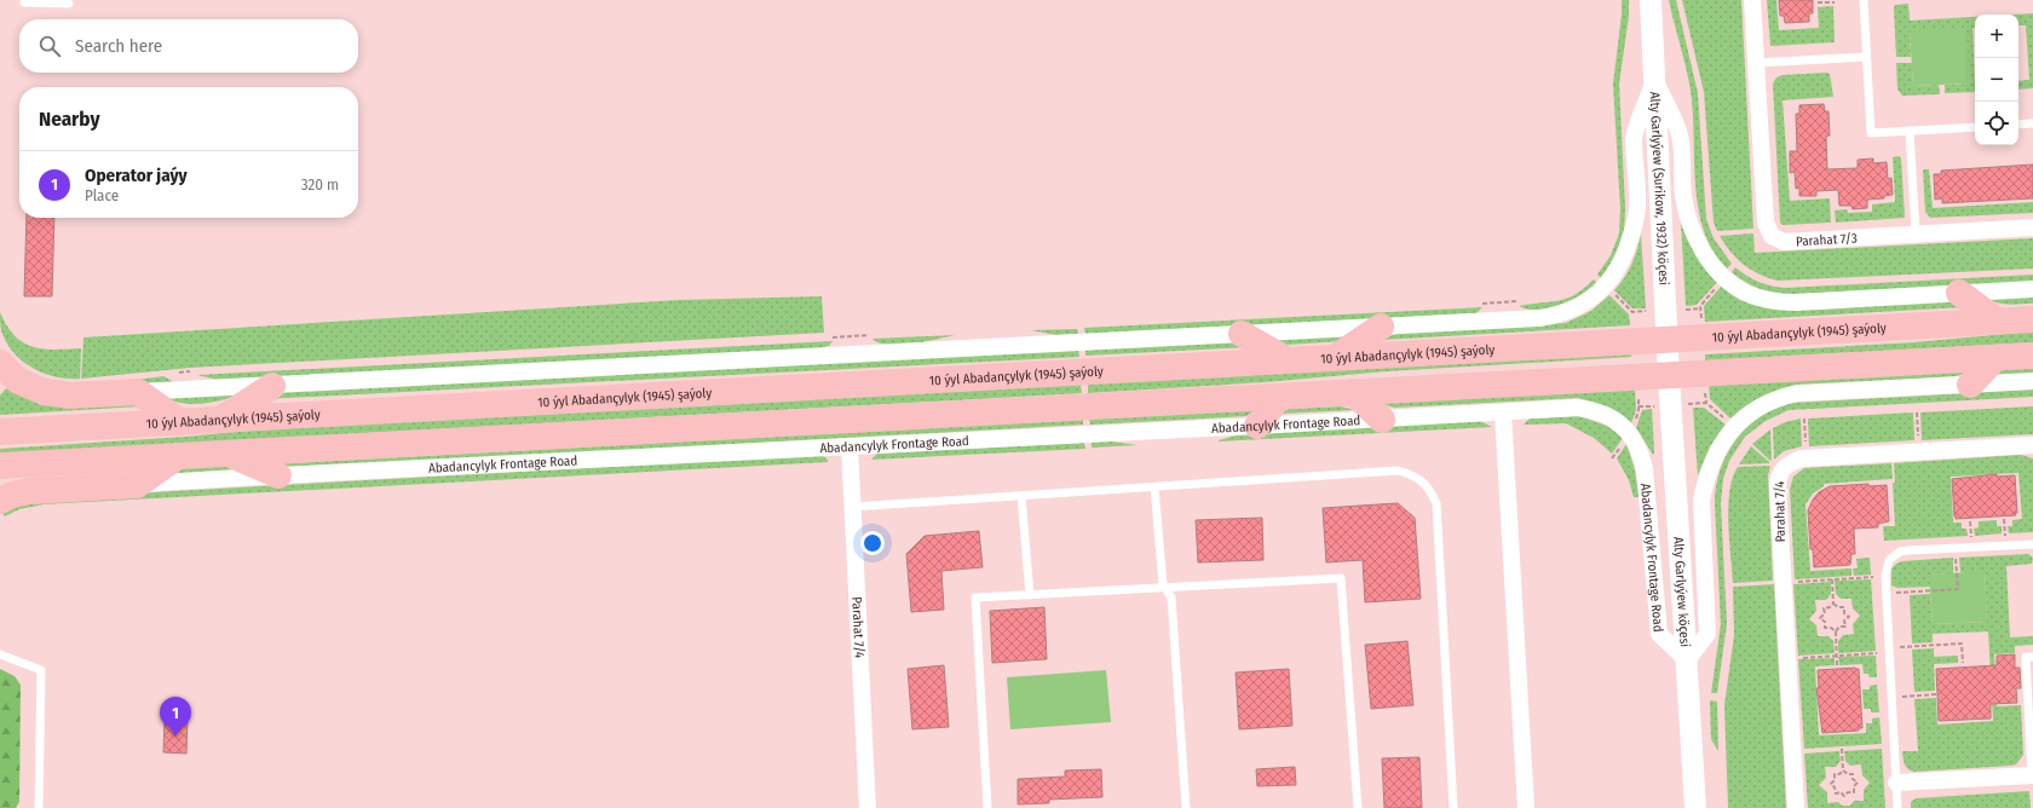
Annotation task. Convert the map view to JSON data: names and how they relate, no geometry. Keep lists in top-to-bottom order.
{
  "streets": {
    "main road": ["10 ýyl Abadançylyk (1945) şaýoly"],
    "street": [
      "Alty Garlyýew (Surikow, 1932) köçesi",
      "Parahat 7/3",
      "Abadancylyk Frontage Road",
      "Parahat 7/4",
      "Alty Garlyýew köçesi"
    ]
  },
  "crossings": [
    ["Alty Garlyýew (Surikow, 1932) köçesi", "10 ýyl Abadançylyk (1945) şaýoly"],
    ["Alty Garlyýew (Surikow, 1932) köçesi", "Alty Garlyýew köçesi"],
    ["Abadancylyk Frontage Road", "Parahat 7/4"],
    ["Abadancylyk Frontage Road", "Alty Garlyýew köçesi"]
  ],
  "page": {
    "map_buttons": ["+", "−"],
    "search": "Search here",
    "heading": "Nearby",
    "list": [
      {
        "mark": "1",
        "name": "Operator jaýy",
        "note": "Place",
        "value": "320 m"
      }
    ],
    "pins": "1"
  }
}
